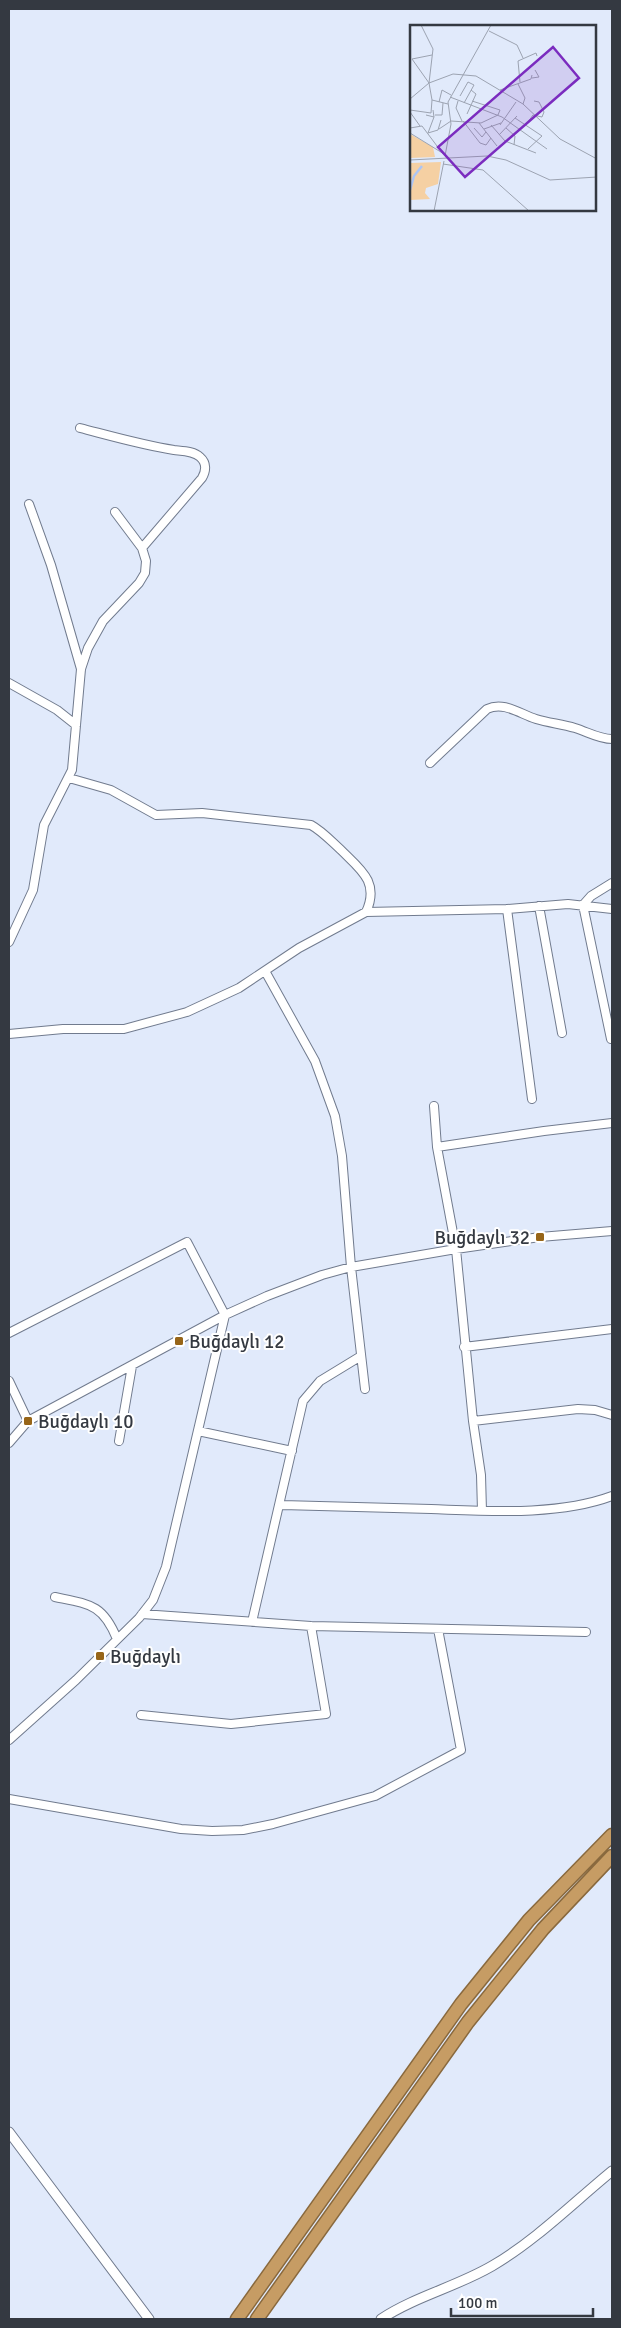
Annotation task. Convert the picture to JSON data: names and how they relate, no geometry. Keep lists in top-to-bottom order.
{
  "places": {
    "transit": [
      "Buğdaylı 32",
      "Buğdaylı 12",
      "Buğdaylı 10",
      "Buğdaylı"
    ]
  },
  "scale_bar": "100 m"
}
